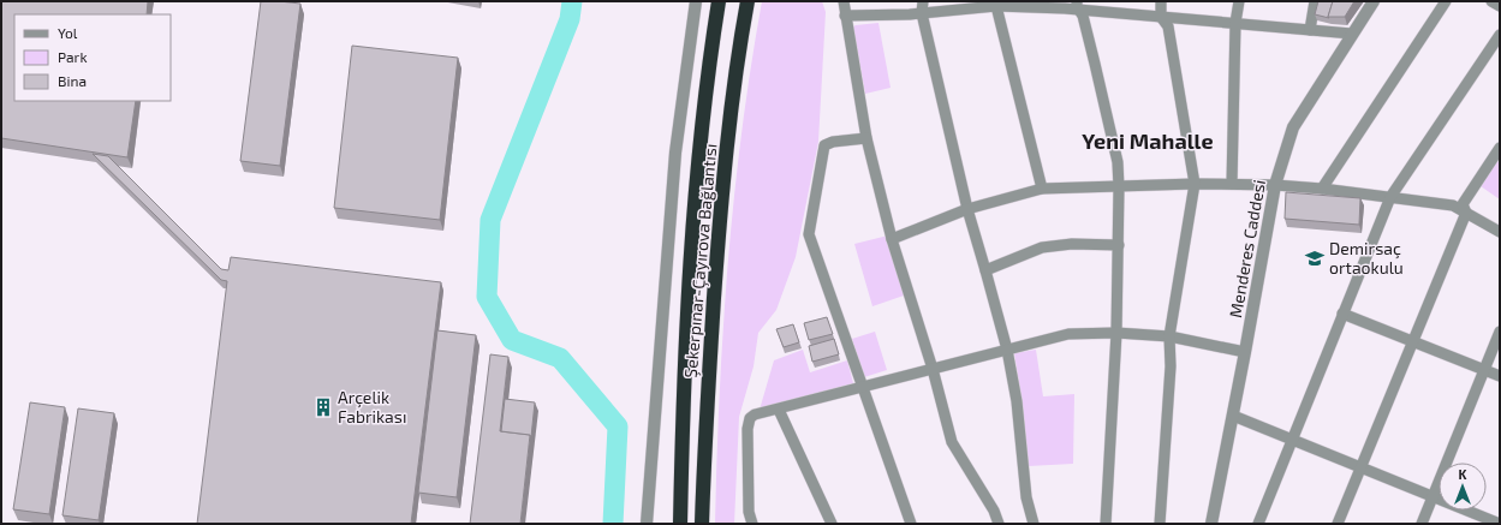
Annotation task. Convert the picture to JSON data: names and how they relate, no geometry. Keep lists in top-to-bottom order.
{
  "streets": {
    "highway": ["Şekerpınar-Çayırova Bağlantısı"],
    "street": ["Menderes Caddesi"]
  },
  "districts": ["Yeni Mahalle"],
  "places": {
    "school or university": ["Demirsaç ortaokulu"],
    "building": ["Arçelik Fabrikası"]
  },
  "legend": ["Yol", "Park", "Bina"],
  "north": "top"
}
